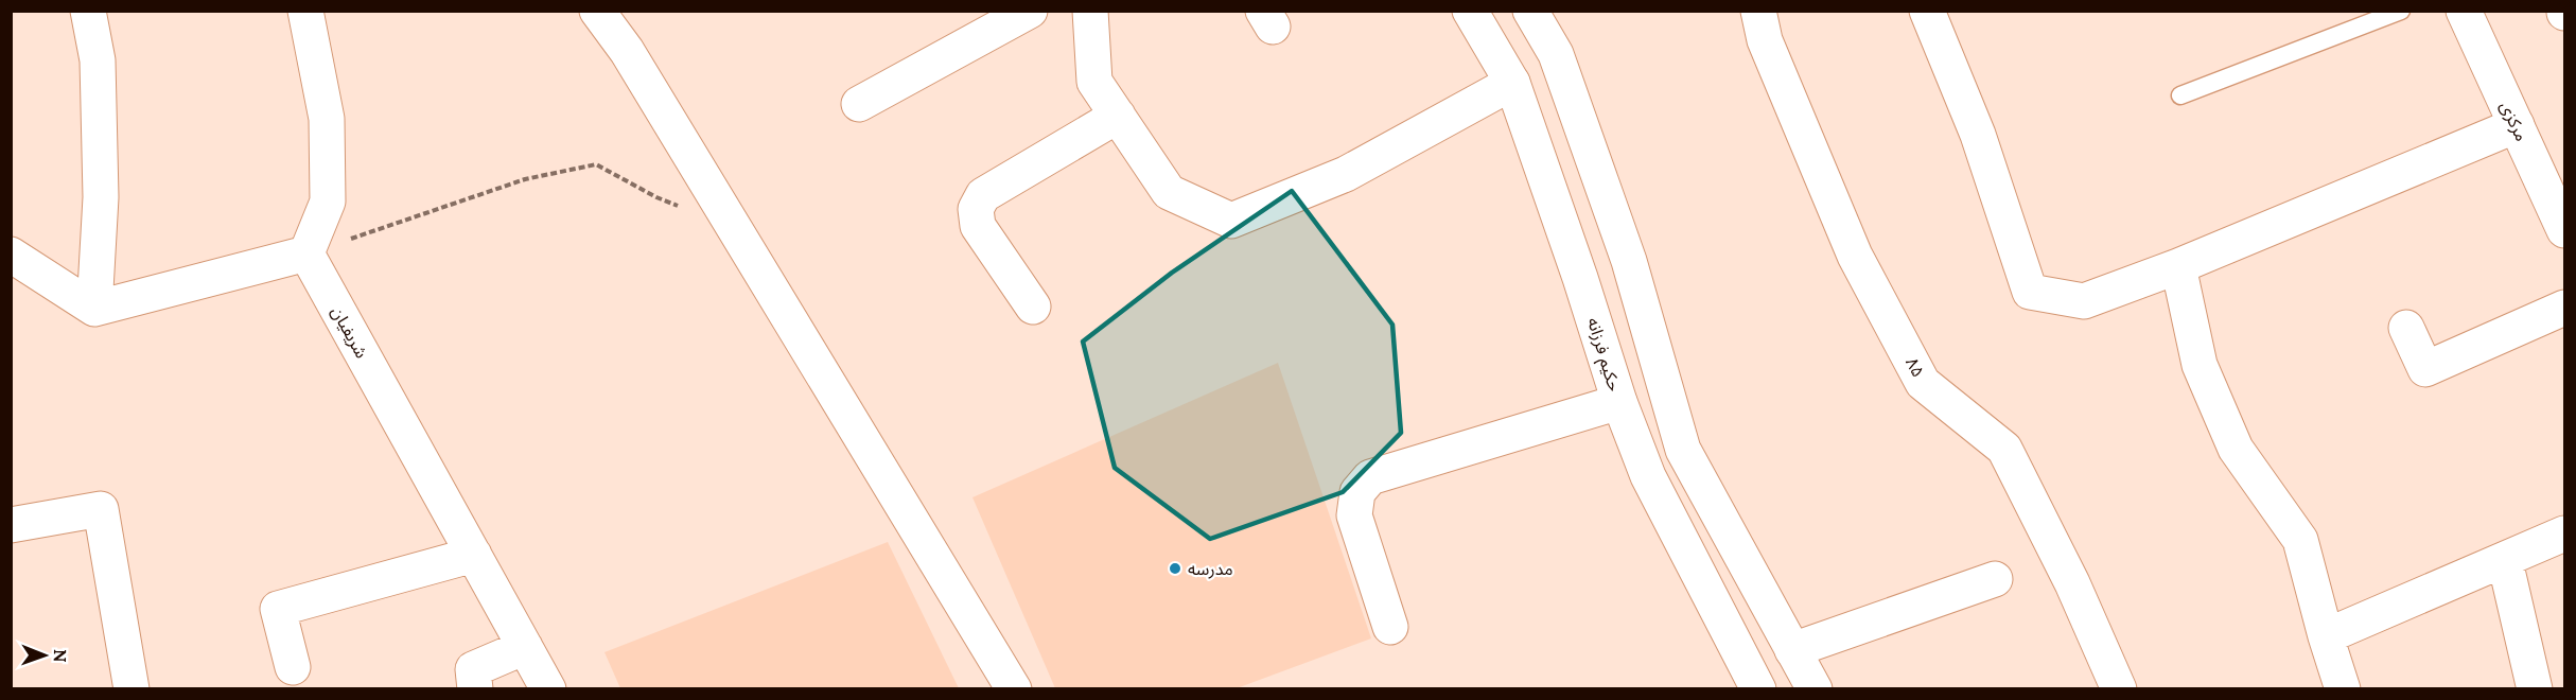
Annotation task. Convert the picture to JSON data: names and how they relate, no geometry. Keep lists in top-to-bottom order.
{
  "streets": {
    "street": [
      "مرکزی",
      "شریفیان",
      "حکیم فرزانه",
      "۸۵"
    ]
  },
  "places": ["مدرسه"],
  "north": "right"
}
